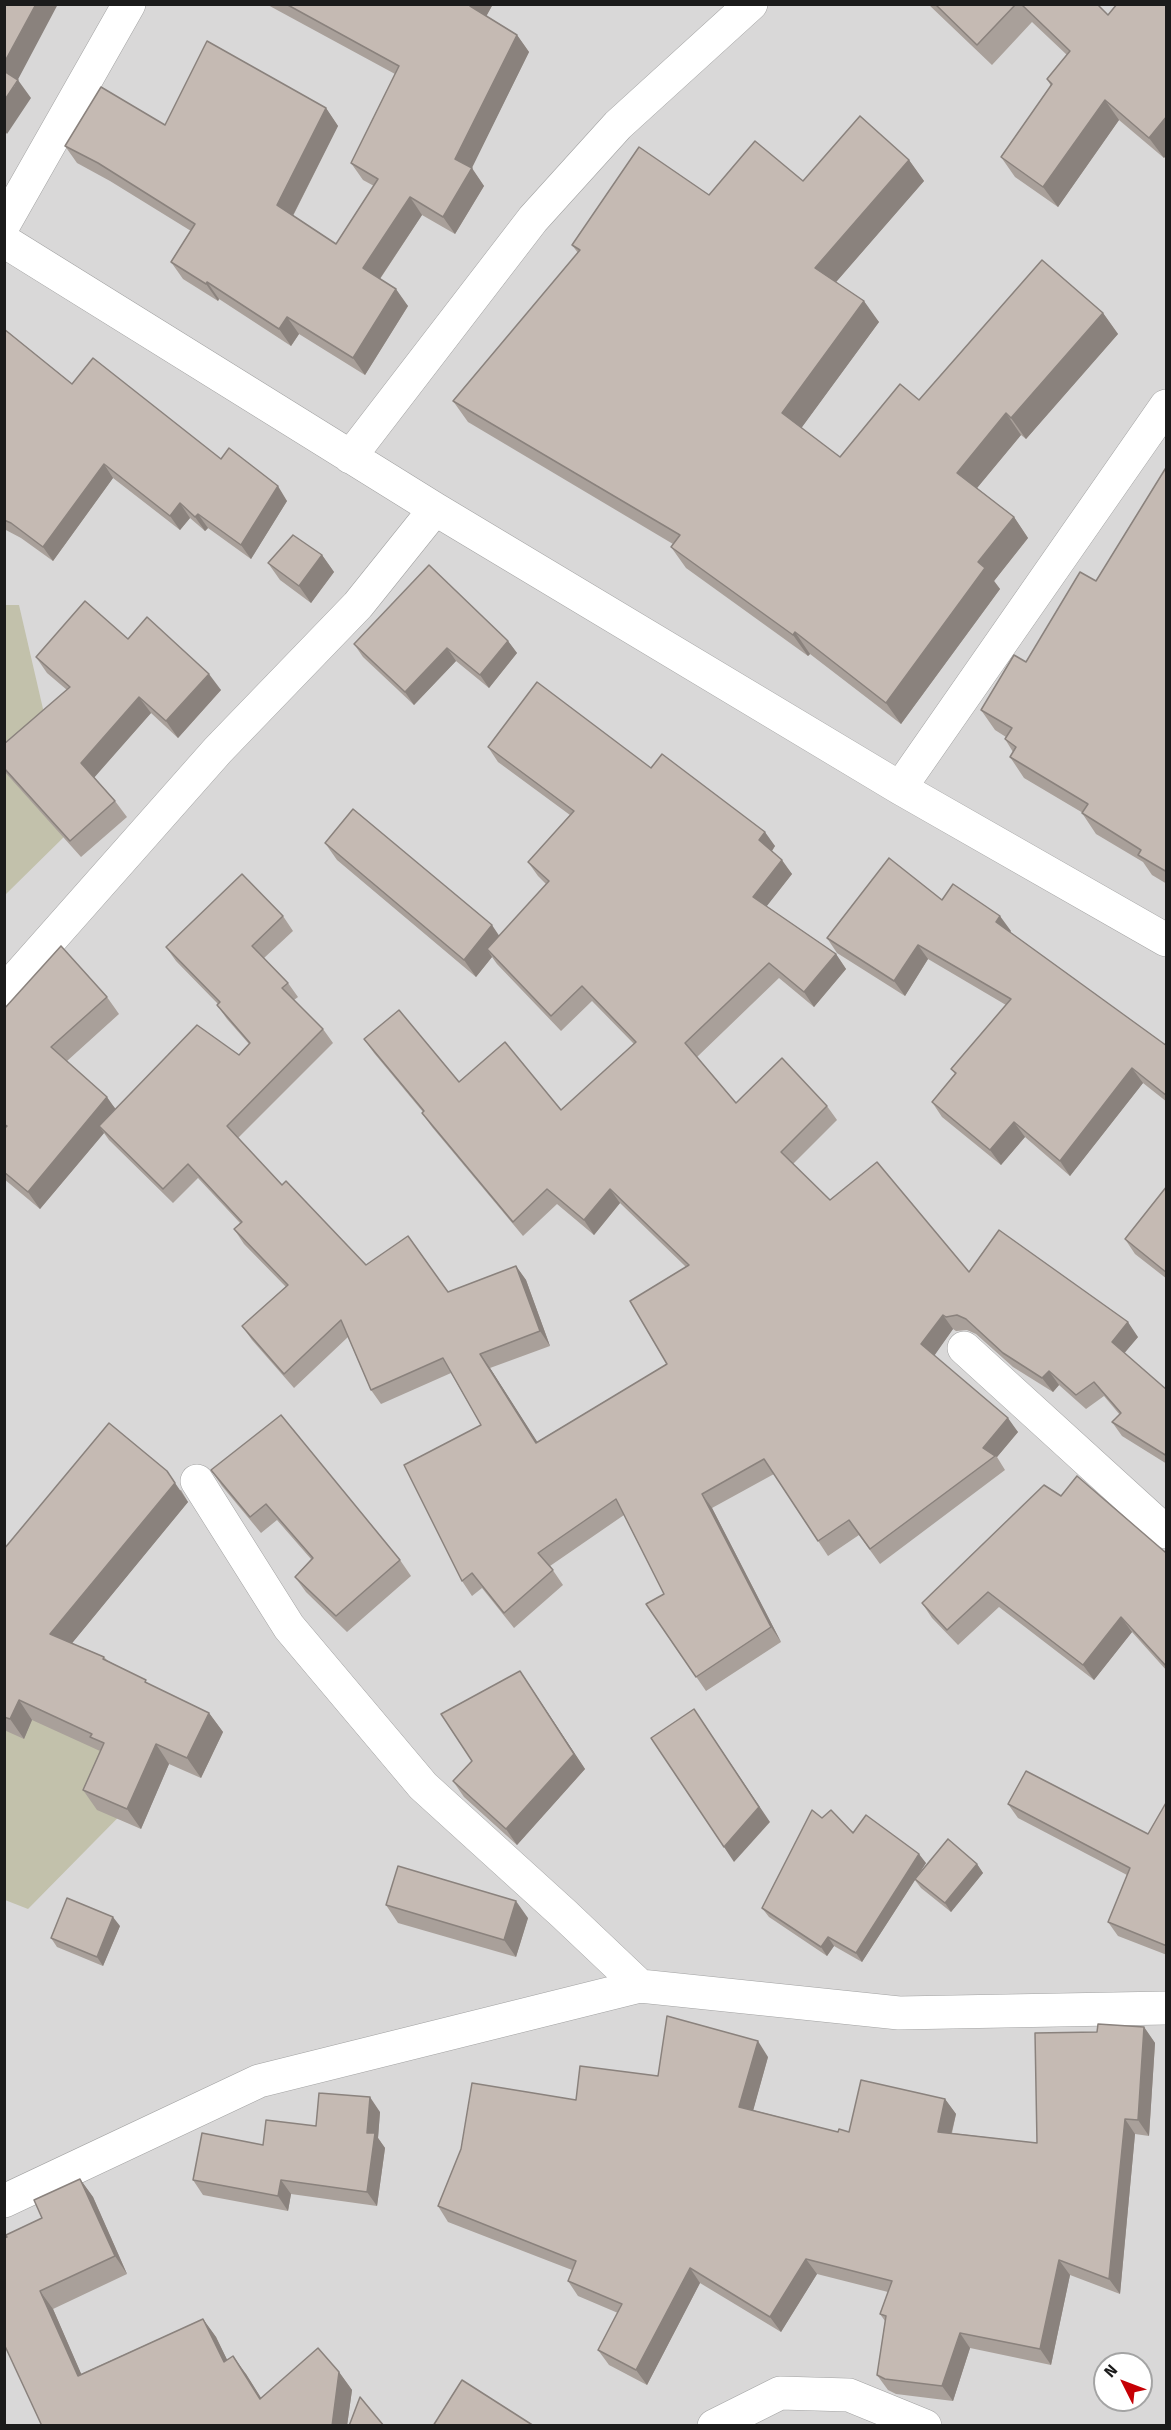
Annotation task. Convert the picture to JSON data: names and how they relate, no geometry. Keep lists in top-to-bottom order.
{
  "north": "top left"
}
